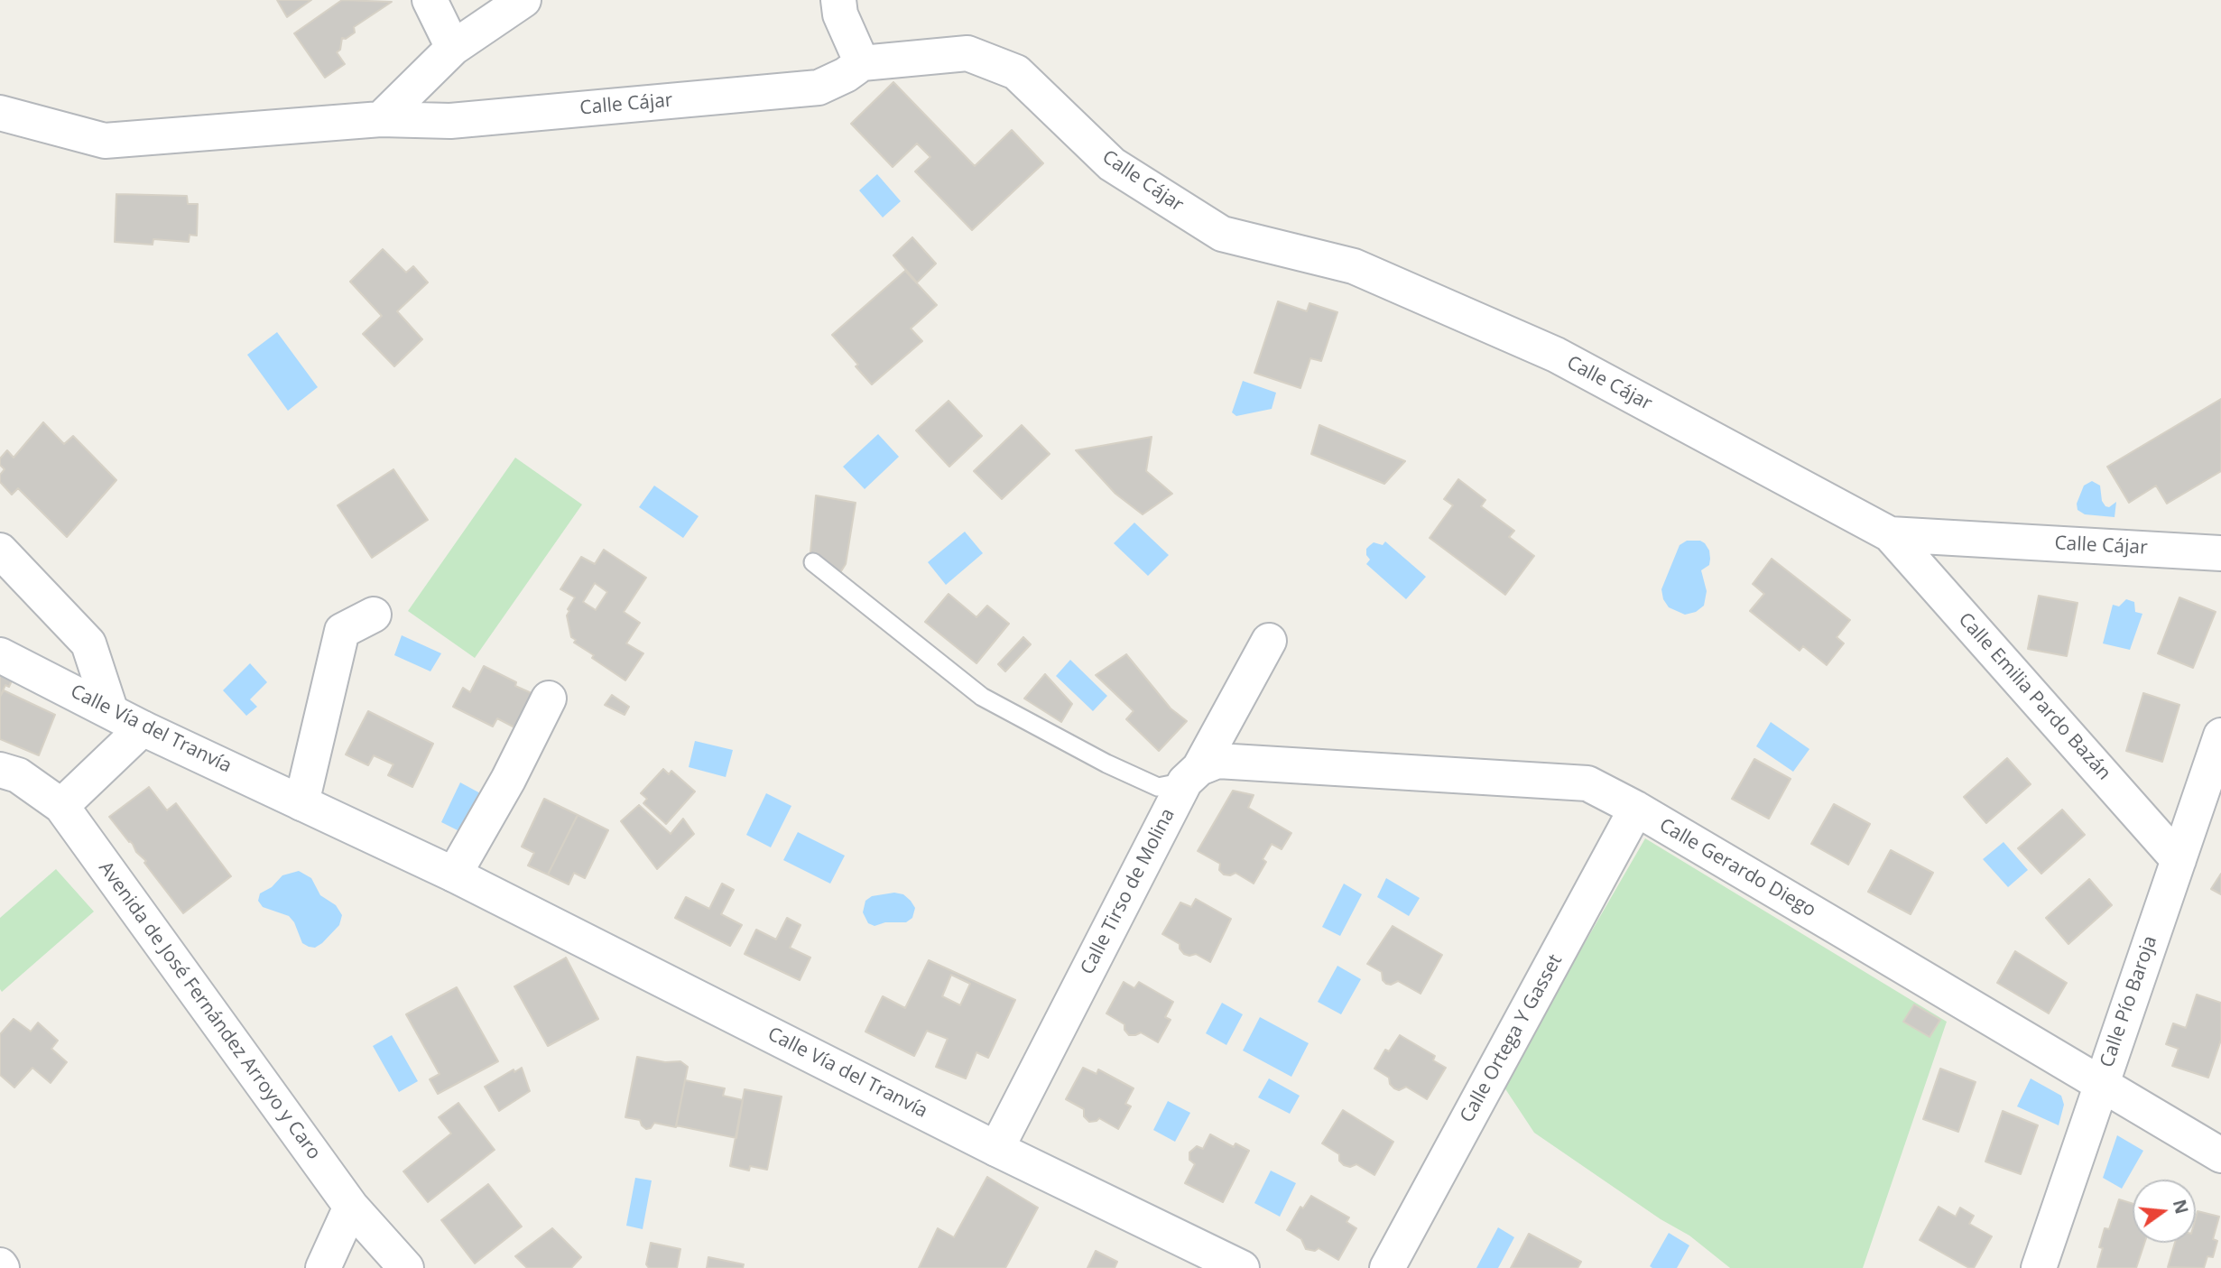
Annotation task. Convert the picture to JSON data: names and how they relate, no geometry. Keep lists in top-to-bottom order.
{
  "streets": {
    "street": [
      "Calle Cájar",
      "Calle Emilia Pardo Bazán",
      "Calle Vía del Tranvía",
      "Calle Gerardo Diego",
      "Calle Tirso de Molina",
      "Calle Pío Baroja",
      "Avenida de José Fernández Arroyo y Caro",
      "Calle Ortega Y Gasset"
    ]
  },
  "crossings": [
    ["Calle Cájar", "Calle Emilia Pardo Bazán"],
    ["Calle Emilia Pardo Bazán", "Calle Pío Baroja"],
    ["Calle Vía del Tranvía", "Calle Tirso de Molina"],
    ["Calle Gerardo Diego", "Calle Tirso de Molina"],
    ["Calle Gerardo Diego", "Calle Pío Baroja"],
    ["Calle Gerardo Diego", "Calle Ortega Y Gasset"]
  ],
  "north": "right"
}
